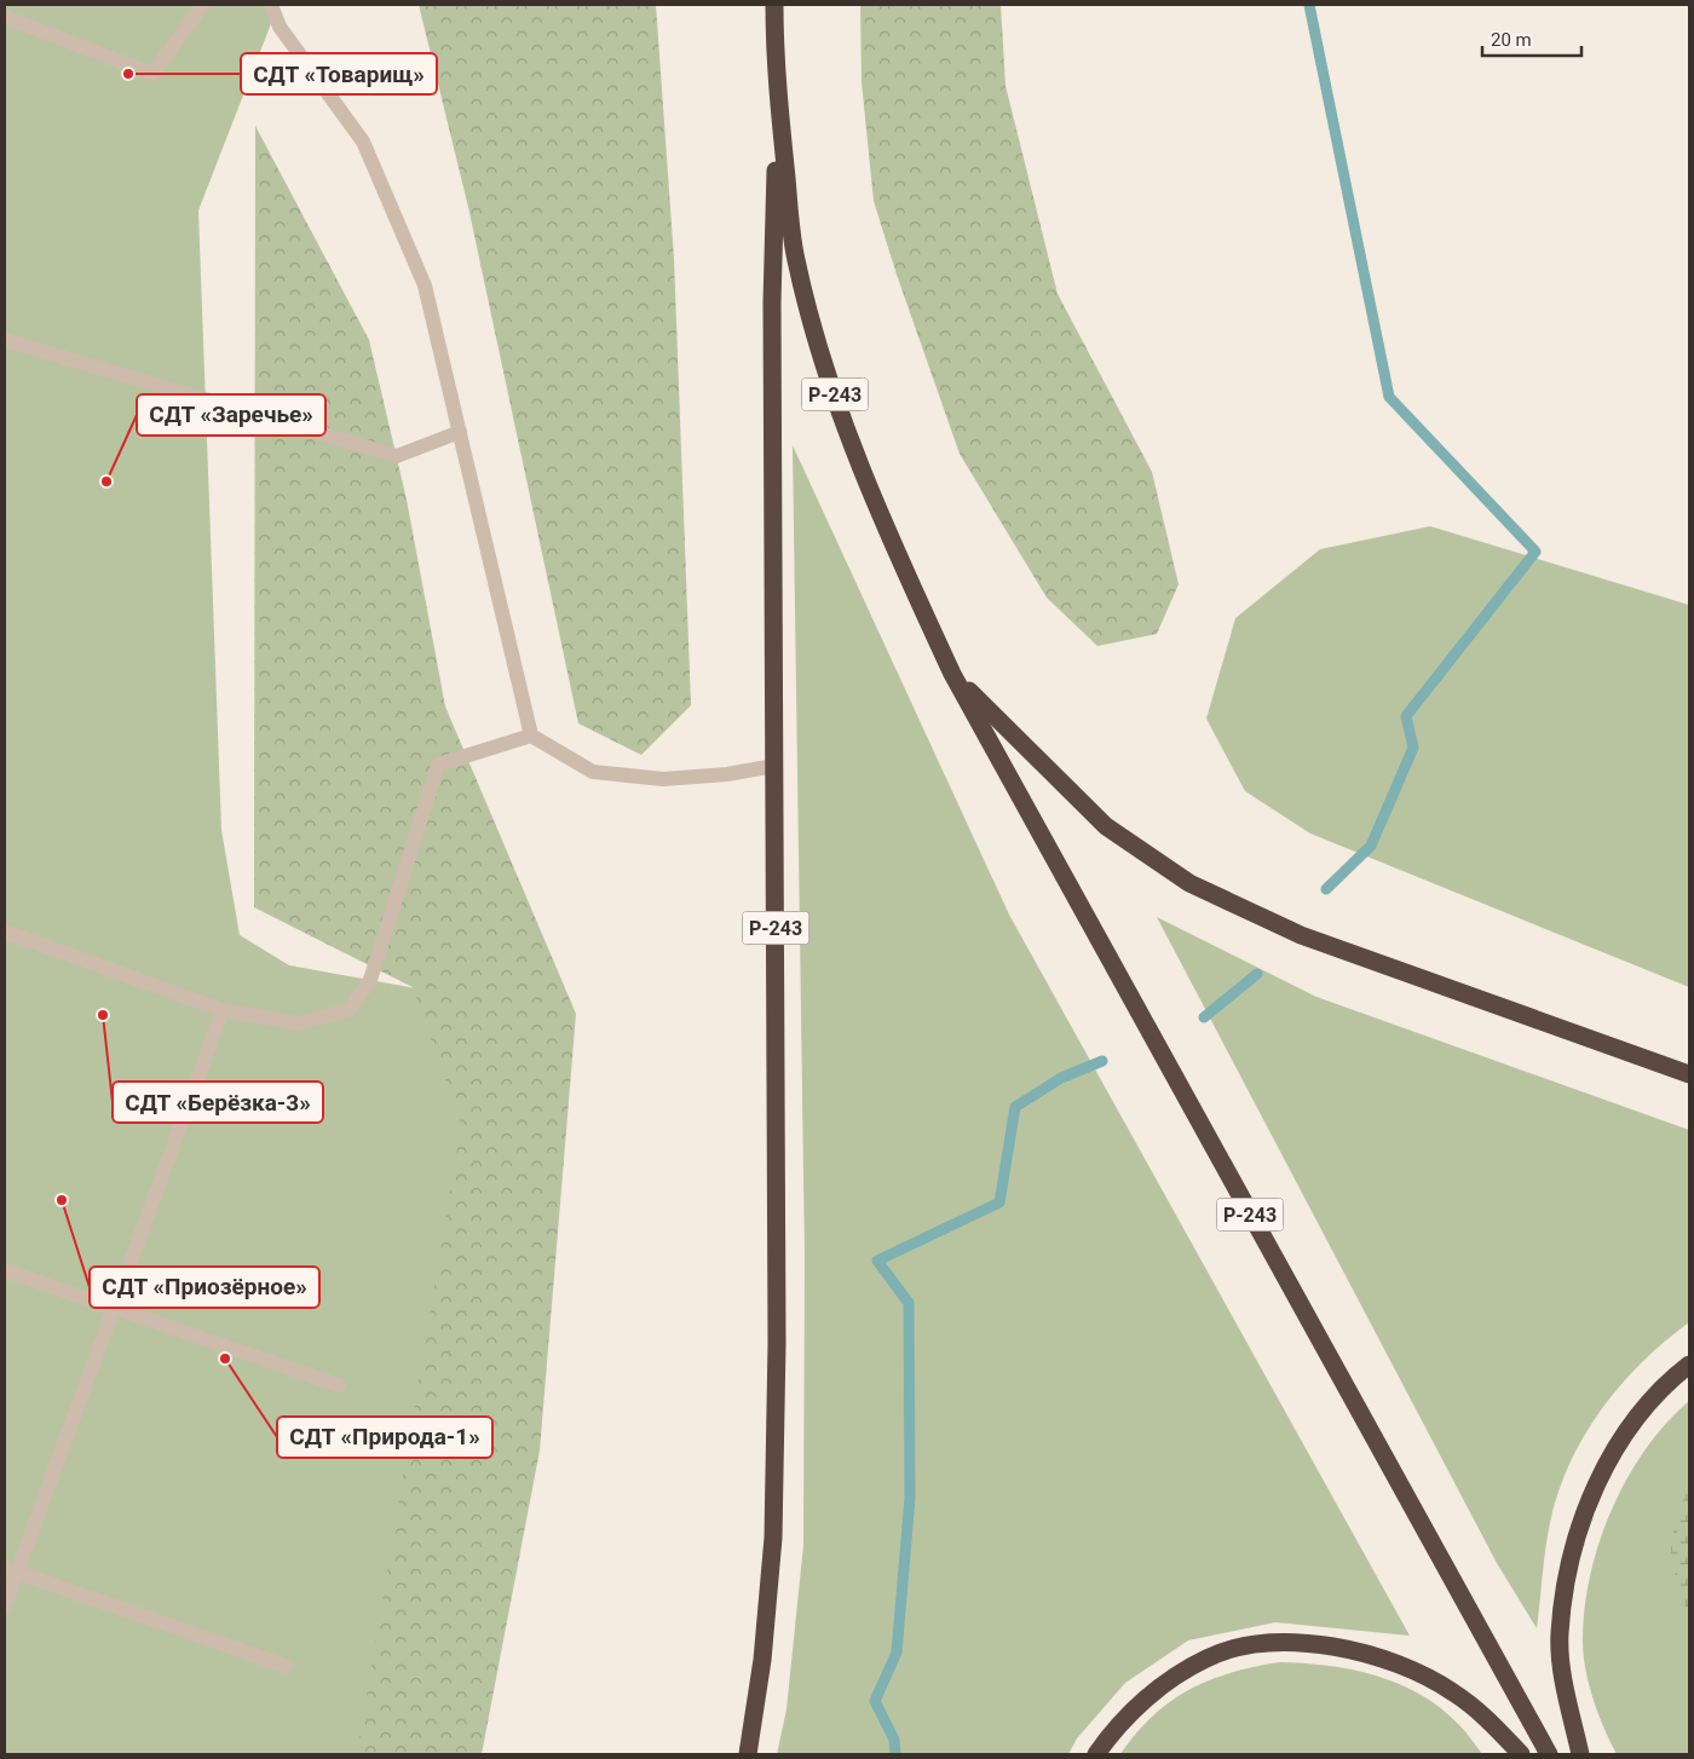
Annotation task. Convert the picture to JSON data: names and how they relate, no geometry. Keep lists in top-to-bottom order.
{
  "streets": {
    "highway": ["Р-243"]
  },
  "places": [
    "СДТ «Товарищ»",
    "СДТ «Заречье»",
    "СДТ «Берёзка-3»",
    "СДТ «Приозёрное»",
    "СДТ «Природа-1»"
  ],
  "scale_bar": "20 m"
}
